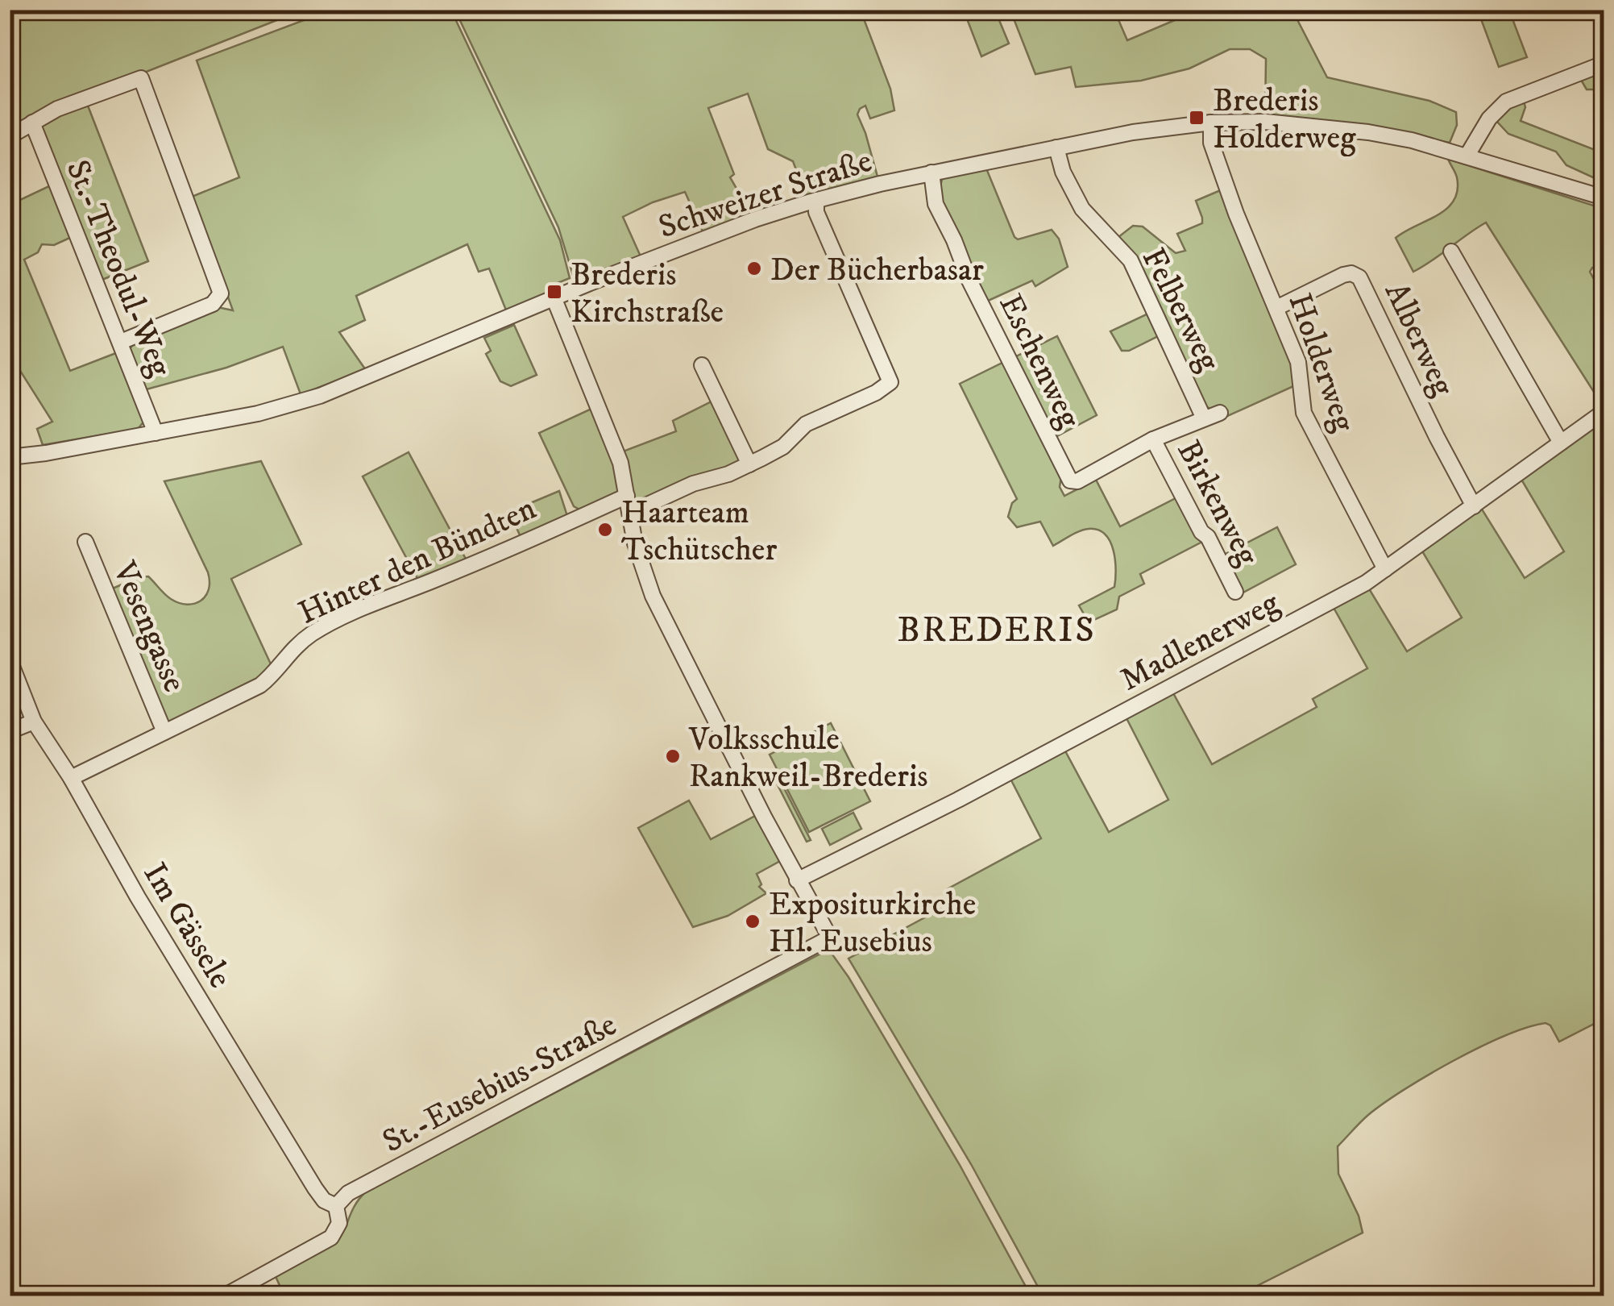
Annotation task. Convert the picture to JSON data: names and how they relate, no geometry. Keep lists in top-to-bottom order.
{
  "streets": {
    "street": [
      "Schweizer Straße",
      "St.-Theodul-Weg",
      "Felberweg",
      "Alberweg",
      "Eschenweg",
      "Holderweg",
      "Birkenweg",
      "Hinter den Bündten",
      "Vesengasse",
      "Madlenerweg",
      "Im Gässele",
      "St.-Eusebius-Straße"
    ]
  },
  "crossings": [
    ["Schweizer Straße", "St.-Theodul-Weg"],
    ["Schweizer Straße", "Felberweg"],
    ["Schweizer Straße", "Eschenweg"],
    ["Schweizer Straße", "Holderweg"],
    ["Alberweg", "Holderweg"],
    ["Alberweg", "Madlenerweg"],
    ["Eschenweg", "Birkenweg"],
    ["Holderweg", "Madlenerweg"],
    ["Hinter den Bündten", "Vesengasse"],
    ["Hinter den Bündten", "Im Gässele"],
    ["Madlenerweg", "St.-Eusebius-Straße"],
    ["Im Gässele", "St.-Eusebius-Straße"]
  ],
  "districts": ["BREDERIS"],
  "places": {
    "transit": ["Brederis Holderweg", "Brederis Kirchstraße"],
    "other": [
      "Der Bücherbasar",
      "Haarteam Tschütscher",
      "Volksschule Rankweil-Brederis",
      "Expositurkirche Hl. Eusebius"
    ]
  }
}
